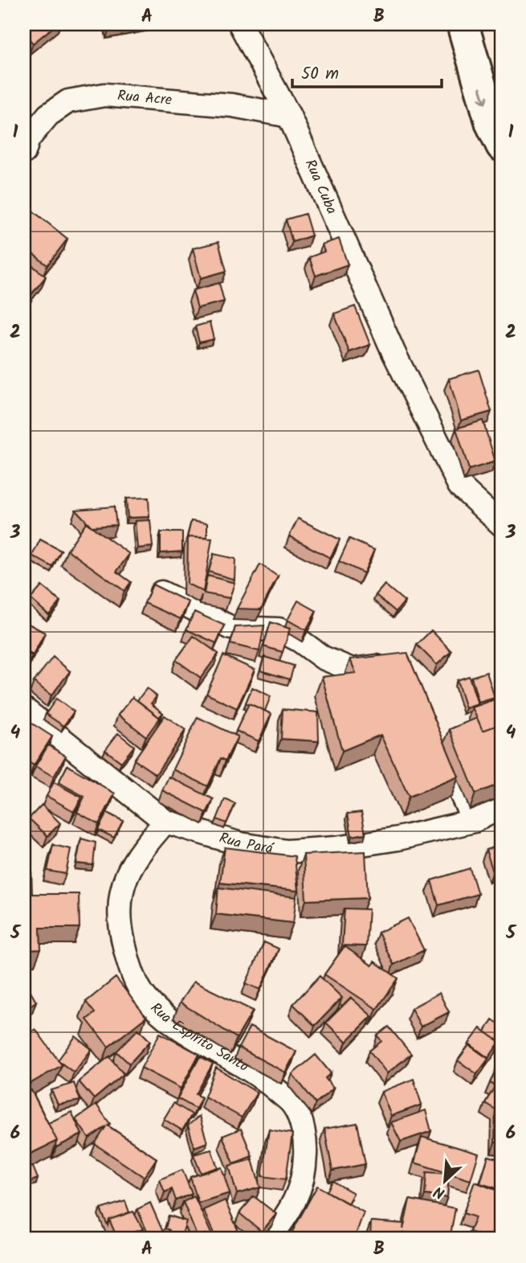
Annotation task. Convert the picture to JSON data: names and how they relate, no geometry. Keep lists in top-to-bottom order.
{
  "streets": {
    "street": [
      "Rua Acre",
      "Rua Cuba",
      "Rua Pará",
      "Rua Espírito Santo"
    ]
  },
  "crossings": [
    ["Rua Acre", "Rua Cuba"],
    ["Rua Pará", "Rua Espírito Santo"]
  ],
  "scale_bar": "50 m",
  "north": "bottom left",
  "grid": {
    "columns": ["A", "B"],
    "rows": [
      "1",
      "2",
      "3",
      "4",
      "5",
      "6"
    ]
  }
}
